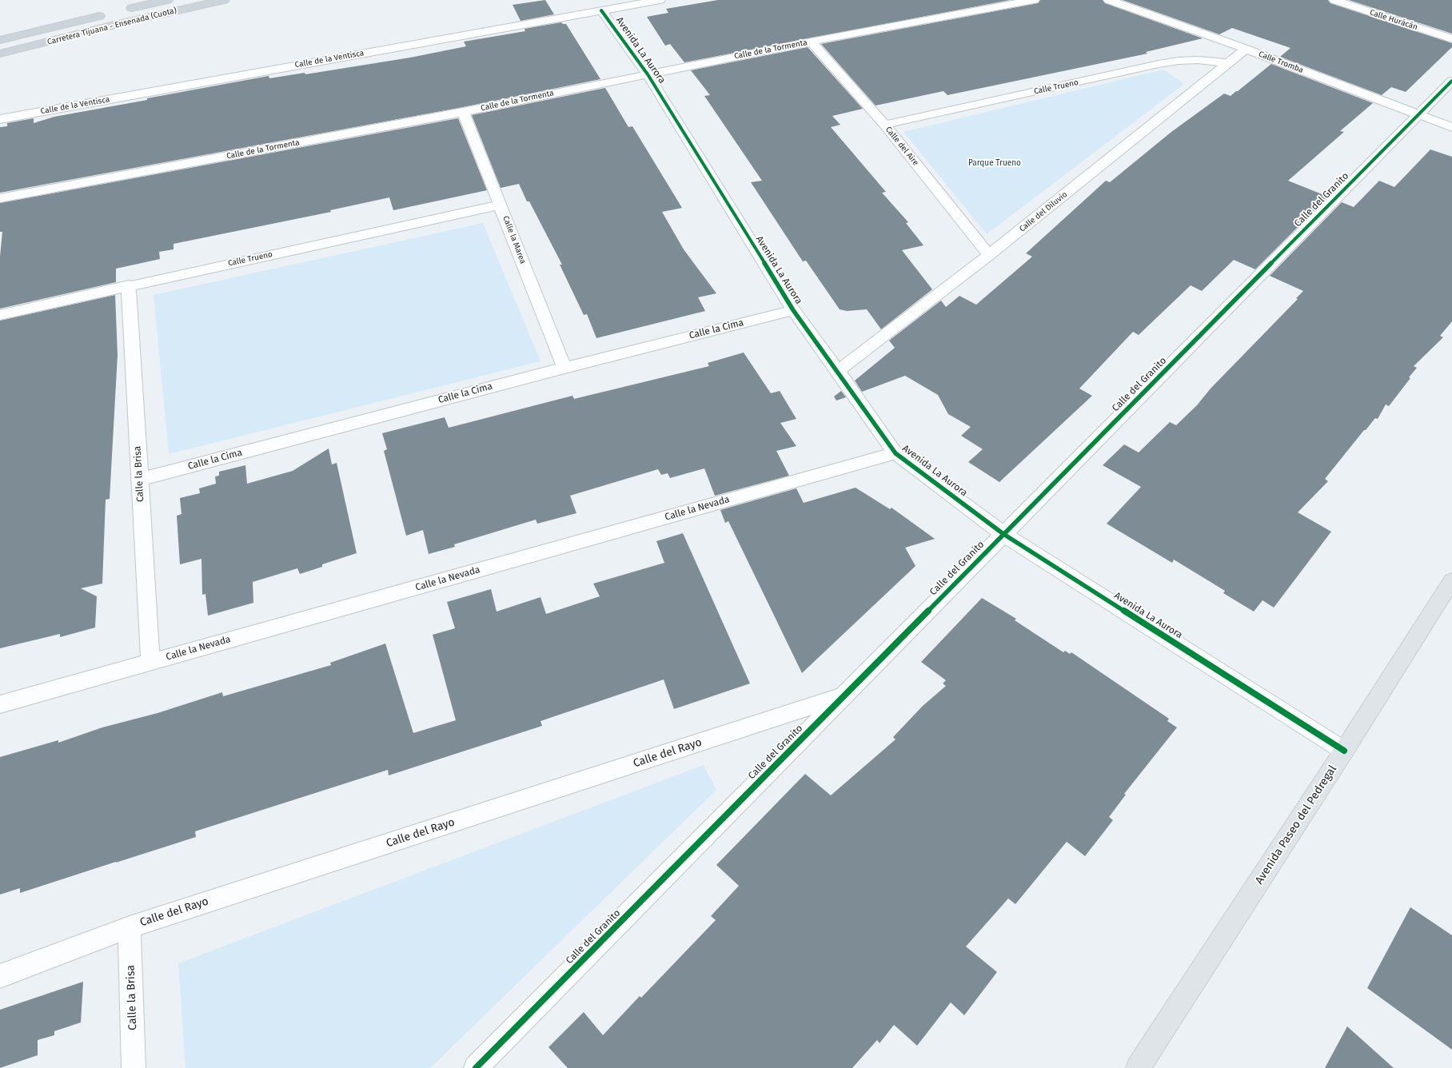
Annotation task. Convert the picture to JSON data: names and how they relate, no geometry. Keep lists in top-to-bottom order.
{
  "streets": {
    "highway": ["Carretera Tijuana - Ensenada (Cuota)"],
    "main road": ["Avenida Paseo del Pedregal"],
    "street": [
      "Calle Hurácán",
      "Calle de la Tormenta",
      "Avenida La Aurora",
      "Calle de la Ventisca",
      "Calle Tromba",
      "Calle Trueno",
      "Calle del Aire",
      "Calle del Granito",
      "Calle del Diluvio",
      "Calle la Marea",
      "Calle la Cima",
      "Calle la Brisa",
      "Calle la Nevada",
      "Calle del Rayo"
    ]
  },
  "crossings": [
    ["Calle de la Tormenta", "Avenida La Aurora"],
    ["Calle de la Tormenta", "Calle del Aire"],
    ["Calle de la Tormenta", "Calle la Marea"],
    ["Avenida La Aurora", "Calle de la Ventisca"],
    ["Avenida La Aurora", "Calle del Granito"],
    ["Avenida La Aurora", "Calle del Diluvio"],
    ["Avenida La Aurora", "Calle la Cima"],
    ["Avenida La Aurora", "Calle la Nevada"],
    ["Avenida La Aurora", "Avenida Paseo del Pedregal"],
    ["Calle Tromba", "Calle del Granito"],
    ["Calle Tromba", "Calle del Diluvio"],
    ["Calle Trueno", "Calle del Aire"],
    ["Calle Trueno", "Calle del Diluvio"],
    ["Calle Trueno", "Calle la Marea"],
    ["Calle Trueno", "Calle la Brisa"],
    ["Calle del Aire", "Calle del Diluvio"],
    ["Calle del Granito", "Calle del Rayo"],
    ["Calle la Marea", "Calle la Cima"],
    ["Calle la Cima", "Calle la Brisa"],
    ["Calle la Brisa", "Calle la Nevada"],
    ["Calle la Brisa", "Calle del Rayo"]
  ],
  "parks": ["Parque Trueno"]
}
